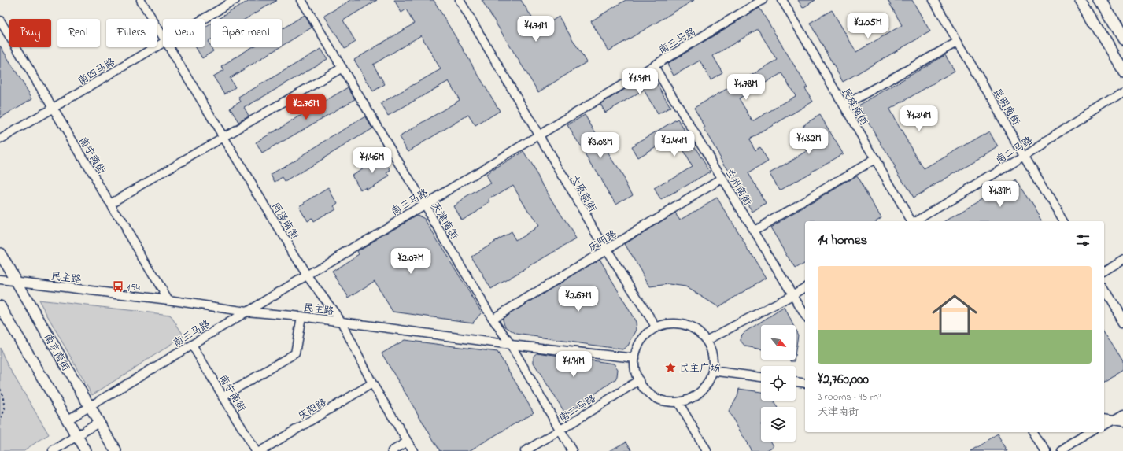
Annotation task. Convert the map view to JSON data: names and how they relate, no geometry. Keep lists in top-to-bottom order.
{
  "streets": {
    "main road": ["南京南街"],
    "street": [
      "南三马路",
      "南四马路",
      "民族南街",
      "昆明南街",
      "南二马路",
      "南宁南街",
      "兰州南街",
      "太原南街",
      "同泽南街",
      "天津南街",
      "庆阳路",
      "民主路"
    ]
  },
  "crossings": [
    ["南三马路", "南宁南街"],
    ["南三马路", "兰州南街"],
    ["南三马路", "太原南街"],
    ["南三马路", "同泽南街"],
    ["南三马路", "天津南街"],
    ["南三马路", "民主路"],
    ["南三马路", "南京南街"],
    ["南四马路", "南宁南街"],
    ["昆明南街", "南二马路"],
    ["南二马路", "太原南街"],
    ["南二马路", "天津南街"],
    ["南二马路", "民主路"],
    ["南宁南街", "民主路"],
    ["兰州南街", "庆阳路"],
    ["太原南街", "庆阳路"],
    ["太原南街", "民主路"],
    ["同泽南街", "庆阳路"],
    ["同泽南街", "民主路"],
    ["天津南街", "庆阳路"],
    ["天津南街", "民主路"],
    ["民主路", "南京南街"]
  ],
  "places": {
    "bus stop": ["154"],
    "place": ["民主广场"]
  },
  "north": "bottom right",
  "page": {
    "price": [
      "¥2.05M",
      "¥1.71M",
      "¥1.91M",
      "¥1.78M",
      "¥2.76M",
      "¥1.34M",
      "¥1.82M",
      "¥2.44M",
      "¥3.08M",
      "¥1.46M",
      "¥1.89M",
      "¥2.07M",
      "¥2.67M",
      "¥1.91M"
    ],
    "chip": [
      "Buy",
      "Rent",
      "Filters",
      "New",
      "Apartment"
    ],
    "heading": "14 homes",
    "list": [
      {
        "name": "¥2,760,000",
        "note": "3 rooms · 95 m² · 天津南街"
      }
    ]
  }
}
